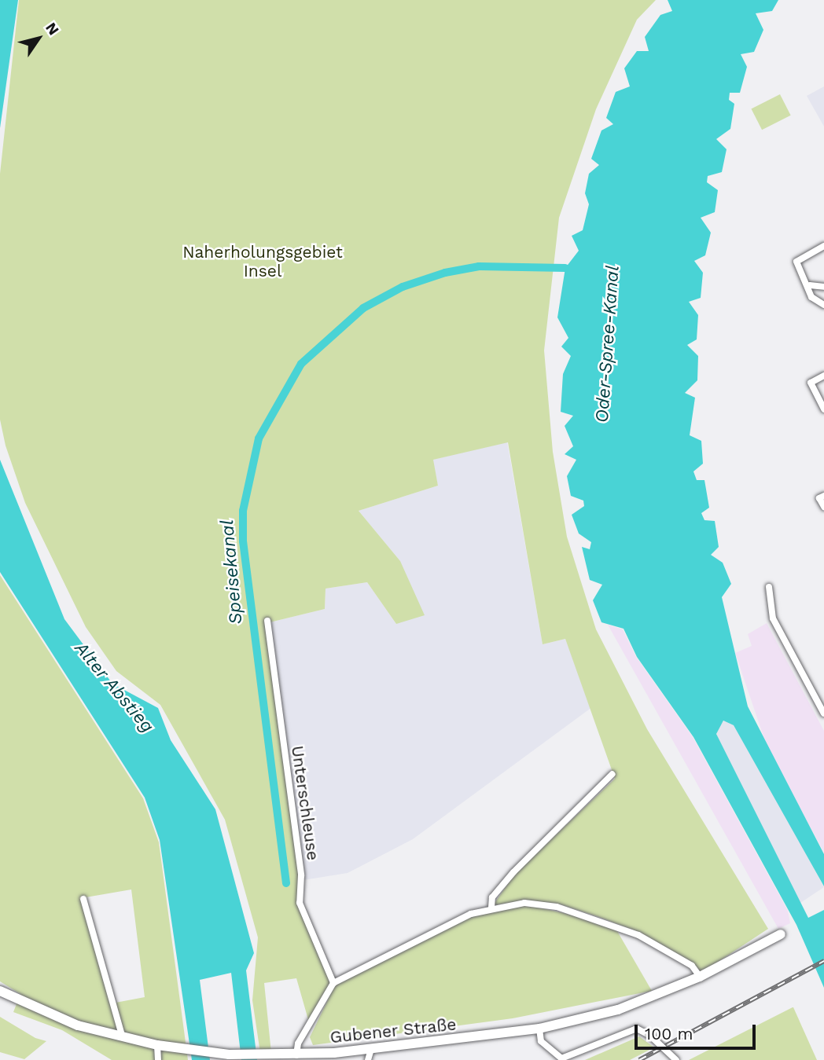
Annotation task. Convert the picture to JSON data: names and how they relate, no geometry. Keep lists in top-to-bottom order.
{
  "streets": {
    "main road": ["Gubener Straße"],
    "street": ["Unterschleuse"]
  },
  "water": ["Oder-Spree-Kanal", "Speisekanal", "Alter Abstieg"],
  "parks": ["Naherholungsgebiet Insel"],
  "scale_bar": "100 m",
  "north": "top right"
}
